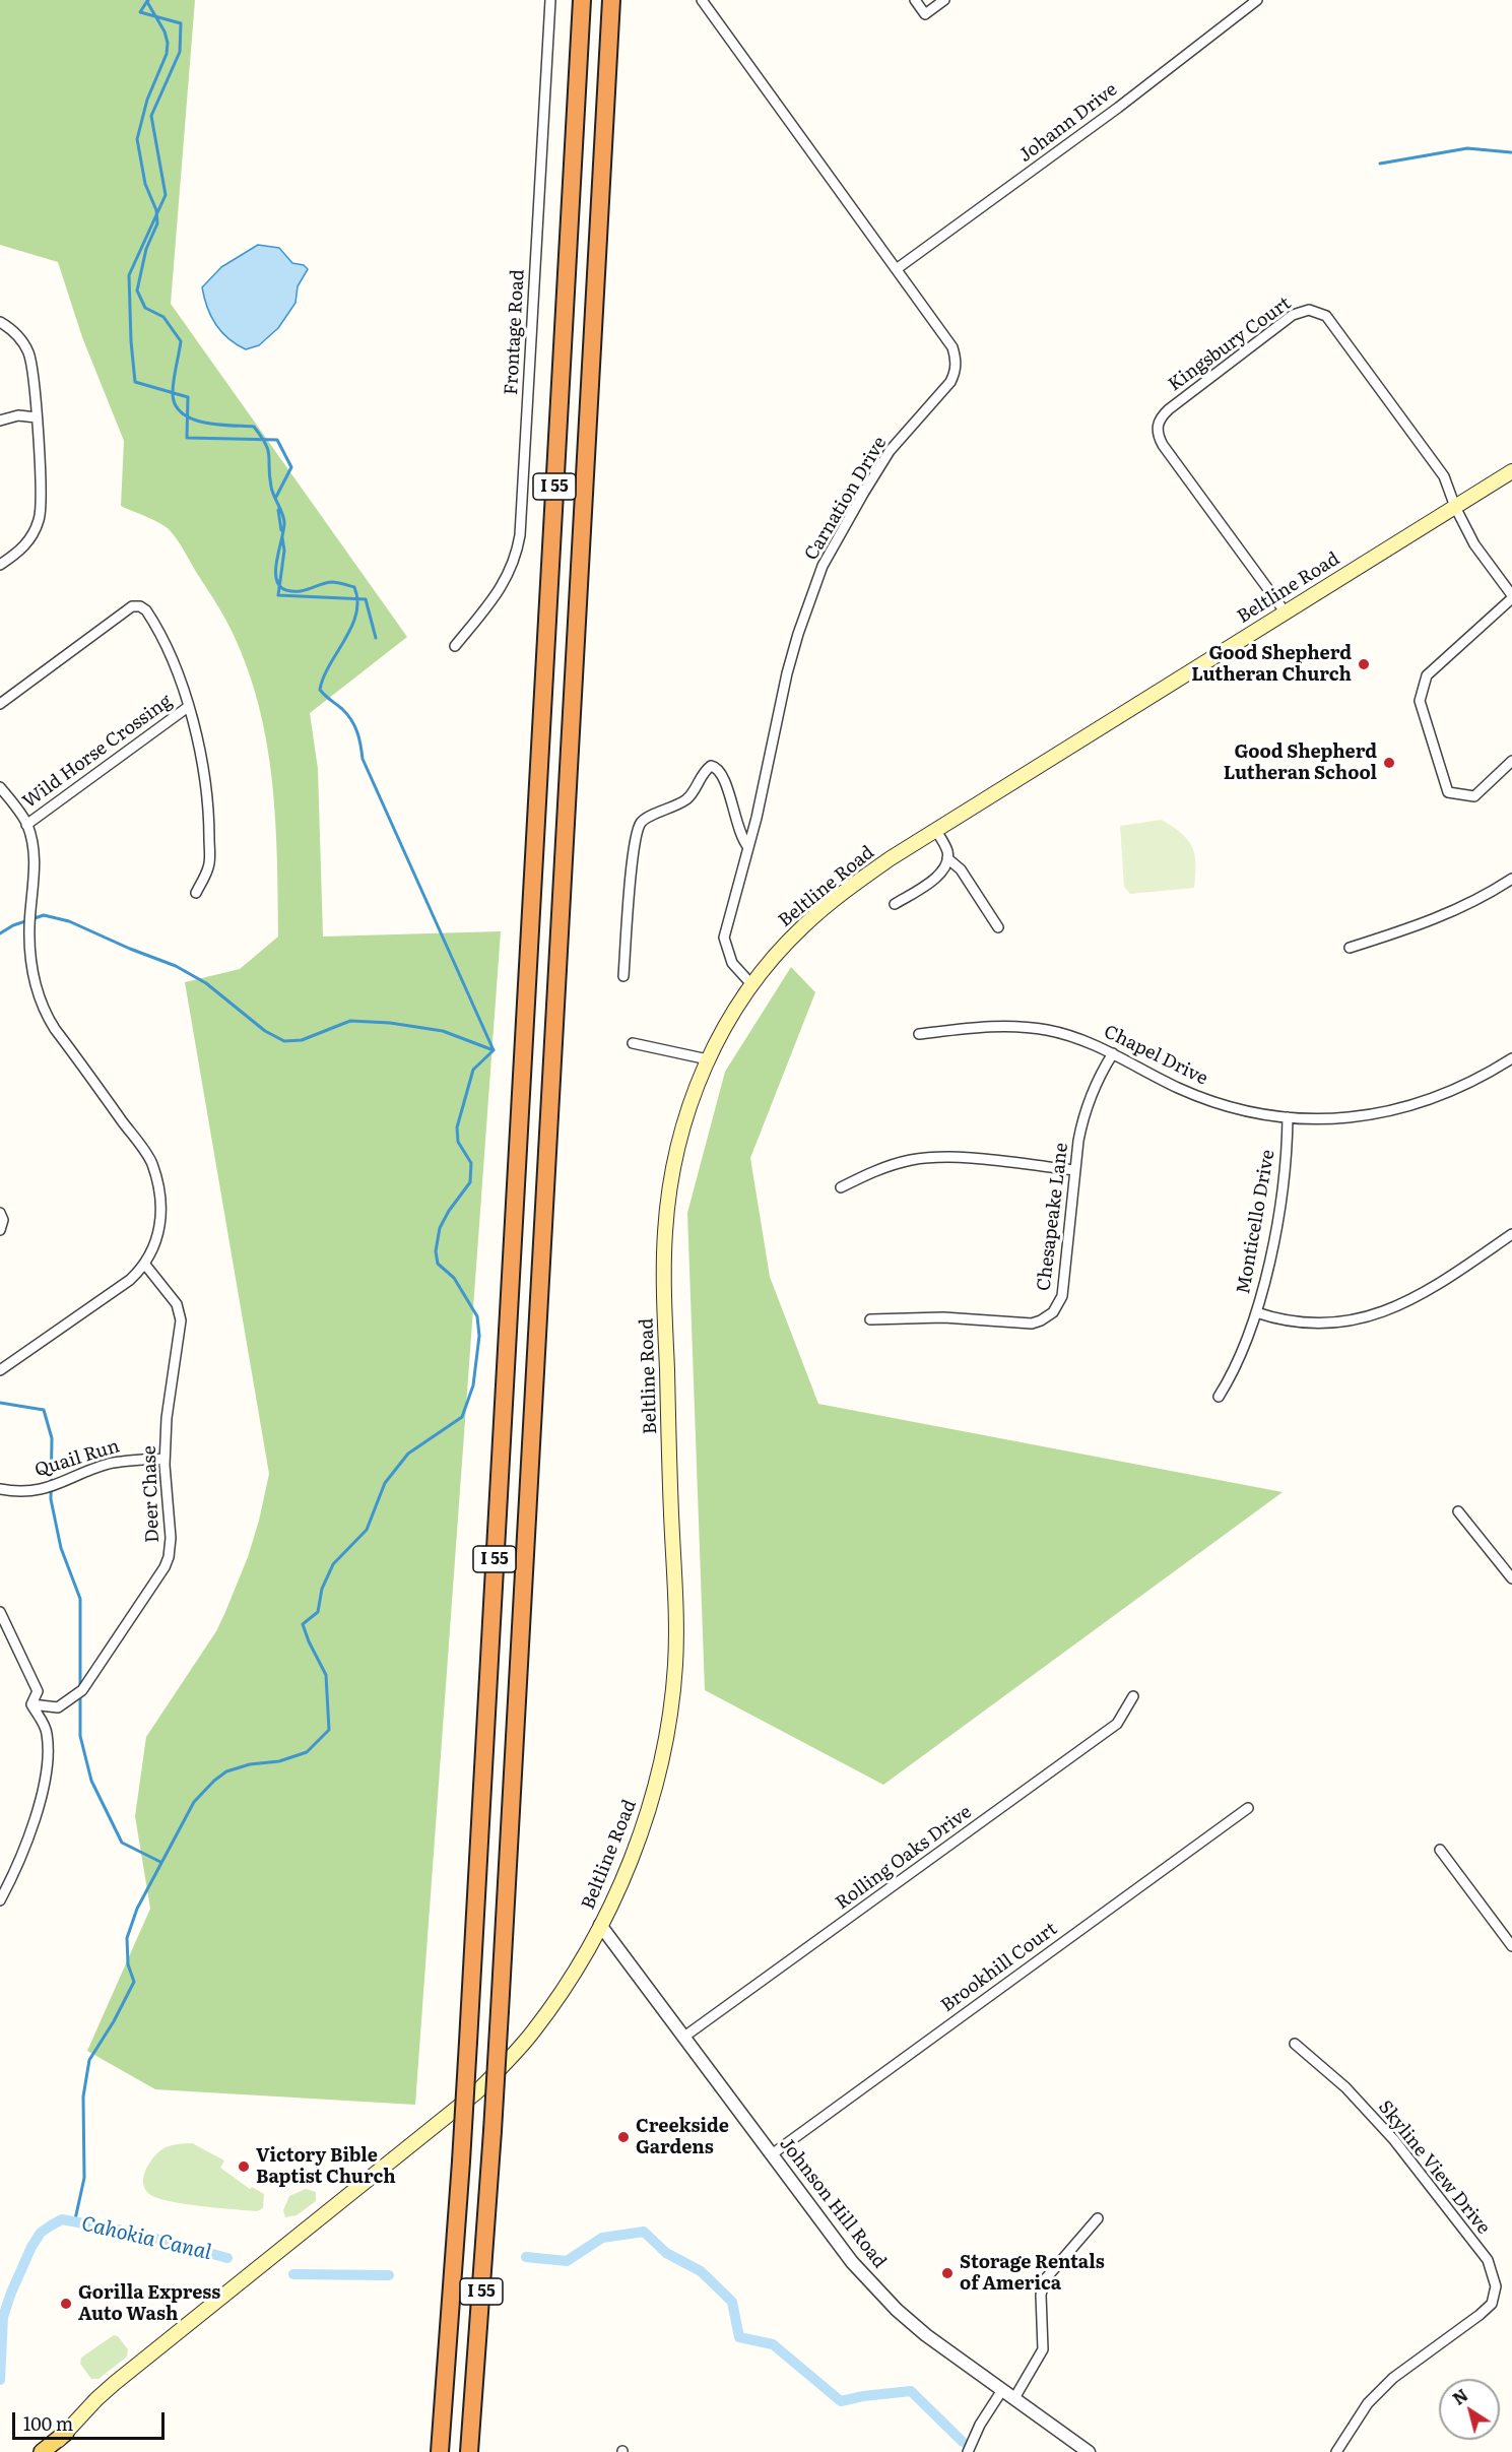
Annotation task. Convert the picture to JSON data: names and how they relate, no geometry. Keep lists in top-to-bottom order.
{
  "streets": {
    "highway": ["I 55"],
    "main road": ["Beltline Road"],
    "street": [
      "Johann Drive",
      "Frontage Road",
      "Kingsbury Court",
      "Carnation Drive",
      "Wild Horse Crossing",
      "Chapel Drive",
      "Chesapeake Lane",
      "Monticello Drive",
      "Quail Run",
      "Deer Chase",
      "Rolling Oaks Drive",
      "Brookhill Court",
      "Skyline View Drive",
      "Johnson Hill Road"
    ]
  },
  "crossings": [
    ["Johann Drive", "Carnation Drive"],
    ["Kingsbury Court", "Beltline Road"],
    ["Carnation Drive", "Beltline Road"],
    ["Beltline Road", "Johnson Hill Road"],
    ["Chapel Drive", "Chesapeake Lane"],
    ["Chapel Drive", "Monticello Drive"],
    ["Quail Run", "Deer Chase"],
    ["Rolling Oaks Drive", "Johnson Hill Road"],
    ["Brookhill Court", "Johnson Hill Road"]
  ],
  "water": ["Cahokia Canal"],
  "places": [
    "Good Shepherd Lutheran Church",
    "Good Shepherd Lutheran School",
    "Creekside Gardens",
    "Victory Bible Baptist Church",
    "Storage Rentals of America",
    "Gorilla Express Auto Wash"
  ],
  "scale_bar": "100 m",
  "north": "top left"
}
